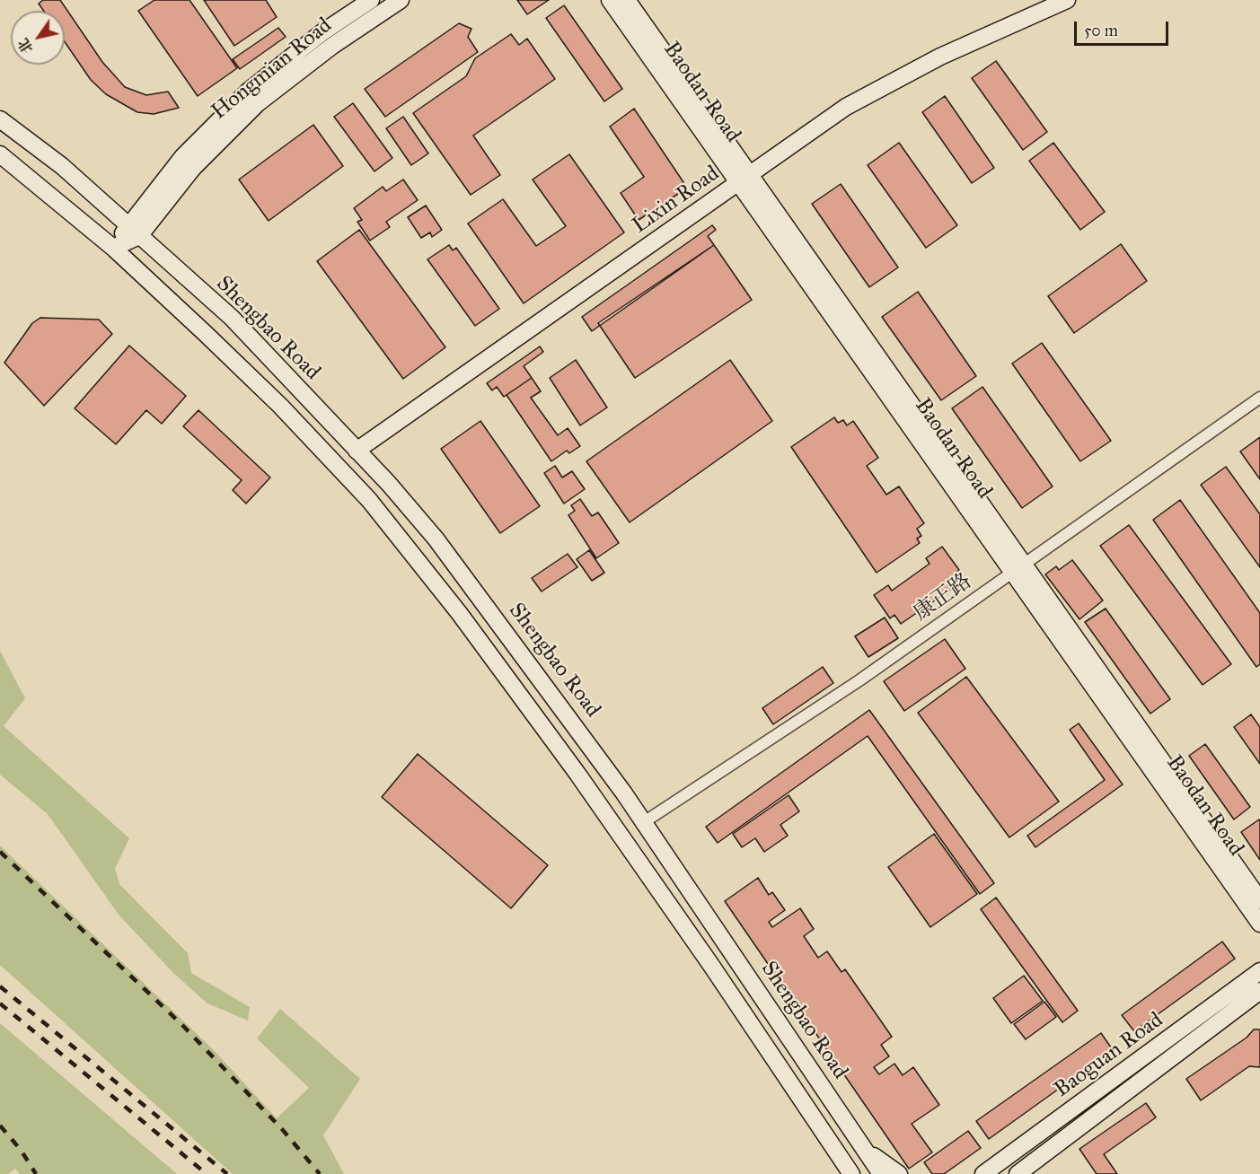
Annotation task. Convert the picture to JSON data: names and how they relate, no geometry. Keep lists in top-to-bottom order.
{
  "streets": {
    "main road": [
      "Hongmian Road",
      "Baodan Road",
      "Lixin Road",
      "Shengbao Road",
      "Baoguan Road"
    ],
    "street": ["康正路"]
  },
  "crossings": [
    ["Hongmian Road", "Shengbao Road"],
    ["Baodan Road", "Lixin Road"],
    ["Baodan Road", "康正路"],
    ["Lixin Road", "Shengbao Road"],
    ["Shengbao Road", "康正路"]
  ],
  "scale_bar": "50 m",
  "north": "bottom left"
}
